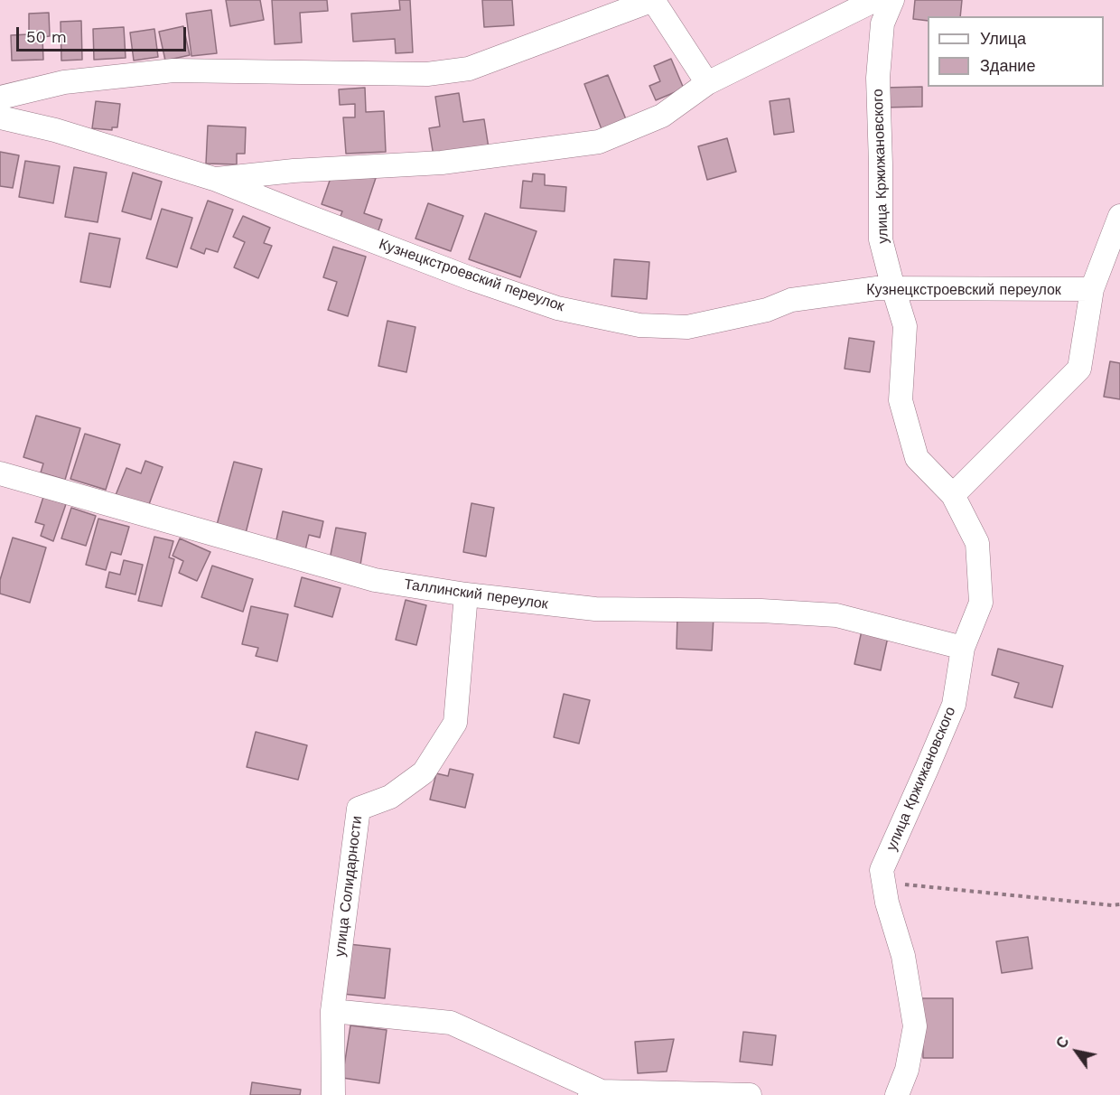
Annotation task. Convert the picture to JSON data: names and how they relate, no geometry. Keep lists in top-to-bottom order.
{
  "streets": {
    "street": [
      "улица Кржижановского",
      "Кузнецкстроевский переулок",
      "Таллинский переулок",
      "улица Солидарности"
    ]
  },
  "crossings": [
    ["улица Кржижановского", "Кузнецкстроевский переулок"],
    ["улица Кржижановского", "Таллинский переулок"],
    ["Таллинский переулок", "улица Солидарности"]
  ],
  "legend": ["Улица", "Здание"],
  "scale_bar": "50 m",
  "north": "top left"
}
